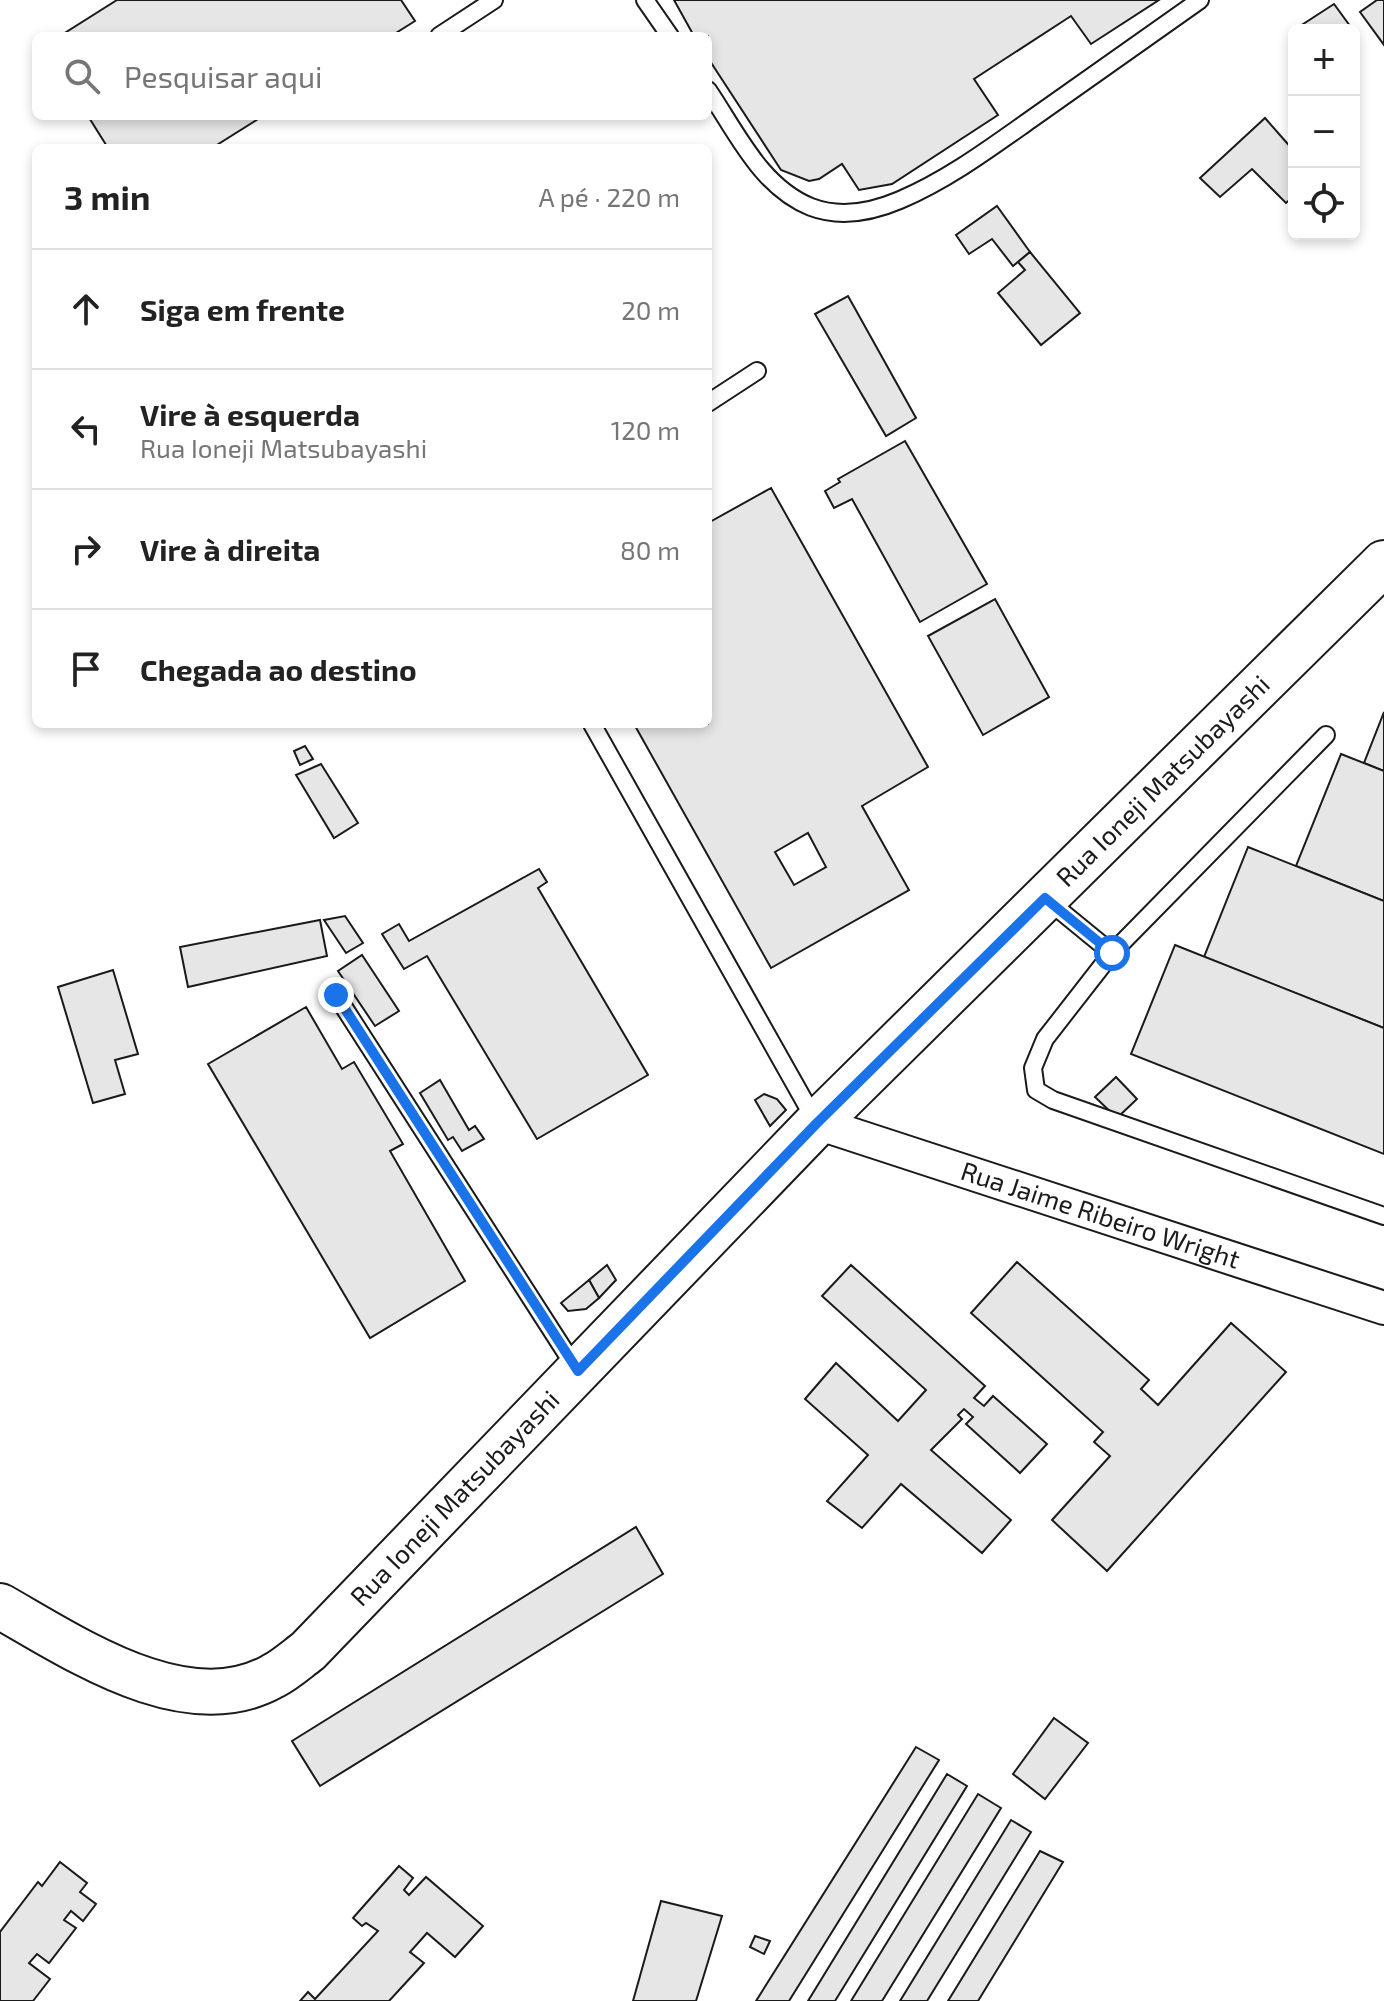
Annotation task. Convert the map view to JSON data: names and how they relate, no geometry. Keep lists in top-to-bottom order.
{
  "streets": {
    "main road": ["Rua Ioneji Matsubayashi"],
    "street": ["Rua Jaime Ribeiro Wright"]
  },
  "crossings": [
    ["Rua Ioneji Matsubayashi", "Rua Jaime Ribeiro Wright"]
  ],
  "page": {
    "map_buttons": ["+", "−"],
    "search": "Pesquisar aqui",
    "heading": ["3 min", "A pé · 220 m"],
    "list": [
      ["Siga em frente", "20 m"],
      ["Vire à esquerda", "Rua Ioneji Matsubayashi", "120 m"],
      ["Vire à direita", "80 m"],
      "Chegada ao destino"
    ]
  }
}
